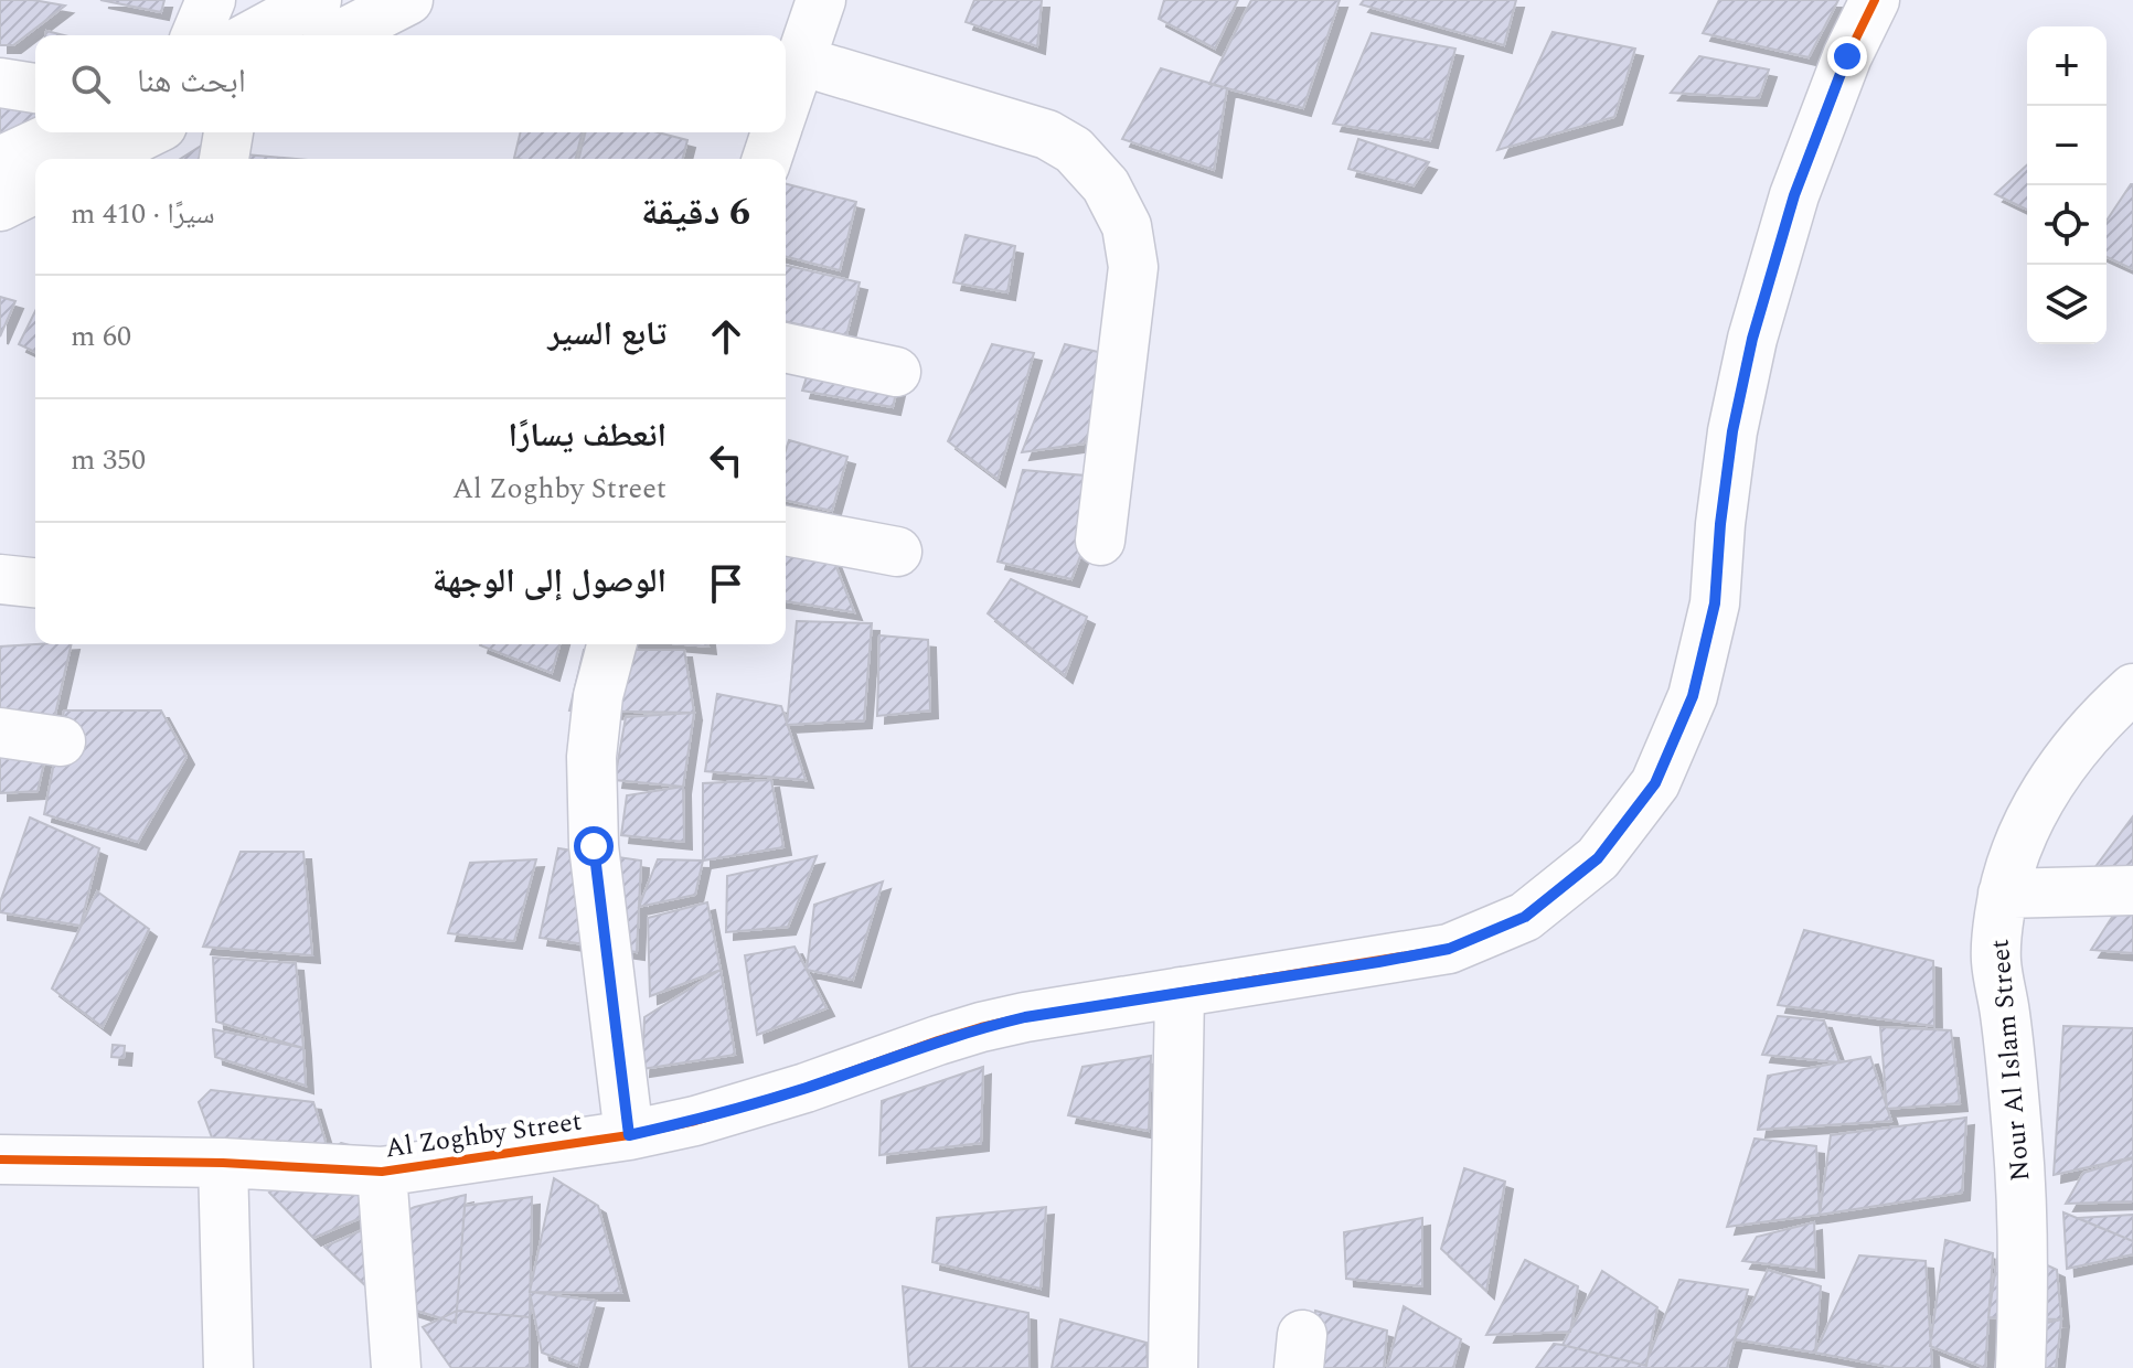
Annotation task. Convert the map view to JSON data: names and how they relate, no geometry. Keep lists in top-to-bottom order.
{
  "streets": {
    "street": ["Nour Al Islam Street", "Al Zoghby Street"]
  },
  "page": {
    "map_buttons": ["+", "−"],
    "search": "ابحث هنا",
    "heading": ["6 دقيقة", "سيرًا · 410 m"],
    "list": [
      ["تابع السير", "60 m"],
      ["انعطف يسارًا", "Al Zoghby Street", "350 m"],
      "الوصول إلى الوجهة"
    ]
  }
}
